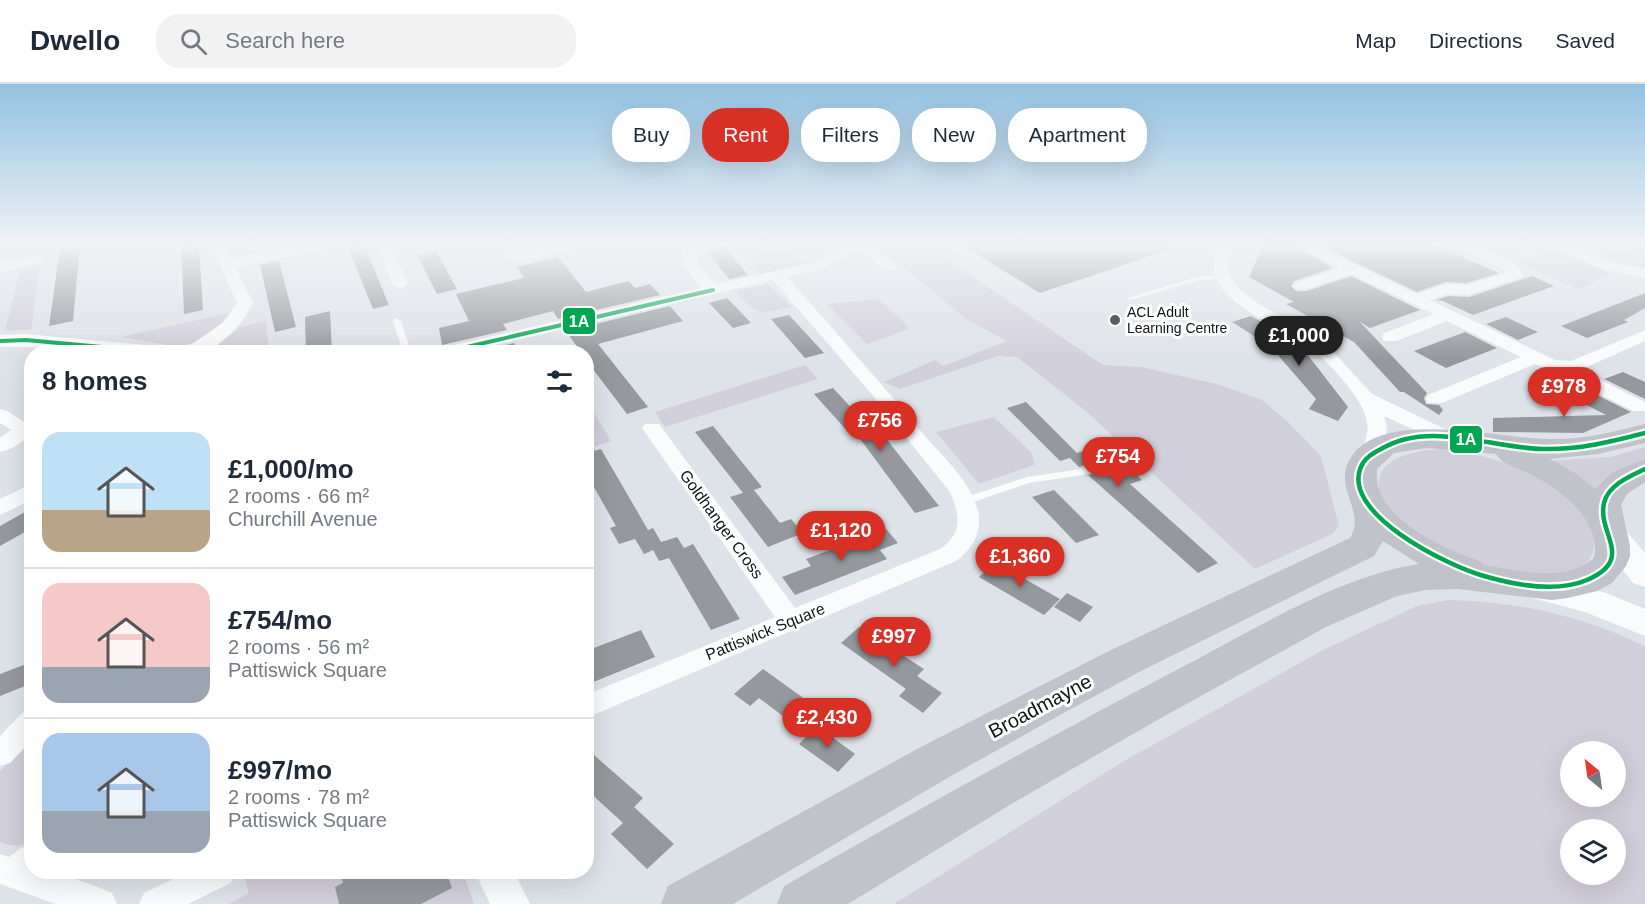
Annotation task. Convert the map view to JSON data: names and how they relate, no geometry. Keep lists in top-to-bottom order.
{
  "streets": {
    "main road": ["Broadmayne"],
    "street": ["Goldhanger Cross", "Pattiswick Square"]
  },
  "crossings": [
    ["Goldhanger Cross", "Pattiswick Square"]
  ],
  "places": ["ACL Adult Learning Centre"],
  "lines": ["transit line 1A"],
  "north": "top left",
  "page": {
    "header": "Dwello",
    "search": "Search here",
    "nav": ["Map", "Directions", "Saved"],
    "chip": [
      "Buy",
      "Rent",
      "Filters",
      "New",
      "Apartment"
    ],
    "price": [
      "£1,000",
      "£978",
      "£756",
      "£754",
      "£1,120",
      "£1,360",
      "£997",
      "£2,430"
    ],
    "heading": "8 homes",
    "list": [
      {
        "name": "£1,000/mo",
        "note": "2 rooms · 66 m² · Churchill Avenue"
      },
      {
        "name": "£754/mo",
        "note": "2 rooms · 56 m² · Pattiswick Square"
      },
      {
        "name": "£997/mo",
        "note": "2 rooms · 78 m² · Pattiswick Square"
      }
    ]
  }
}
